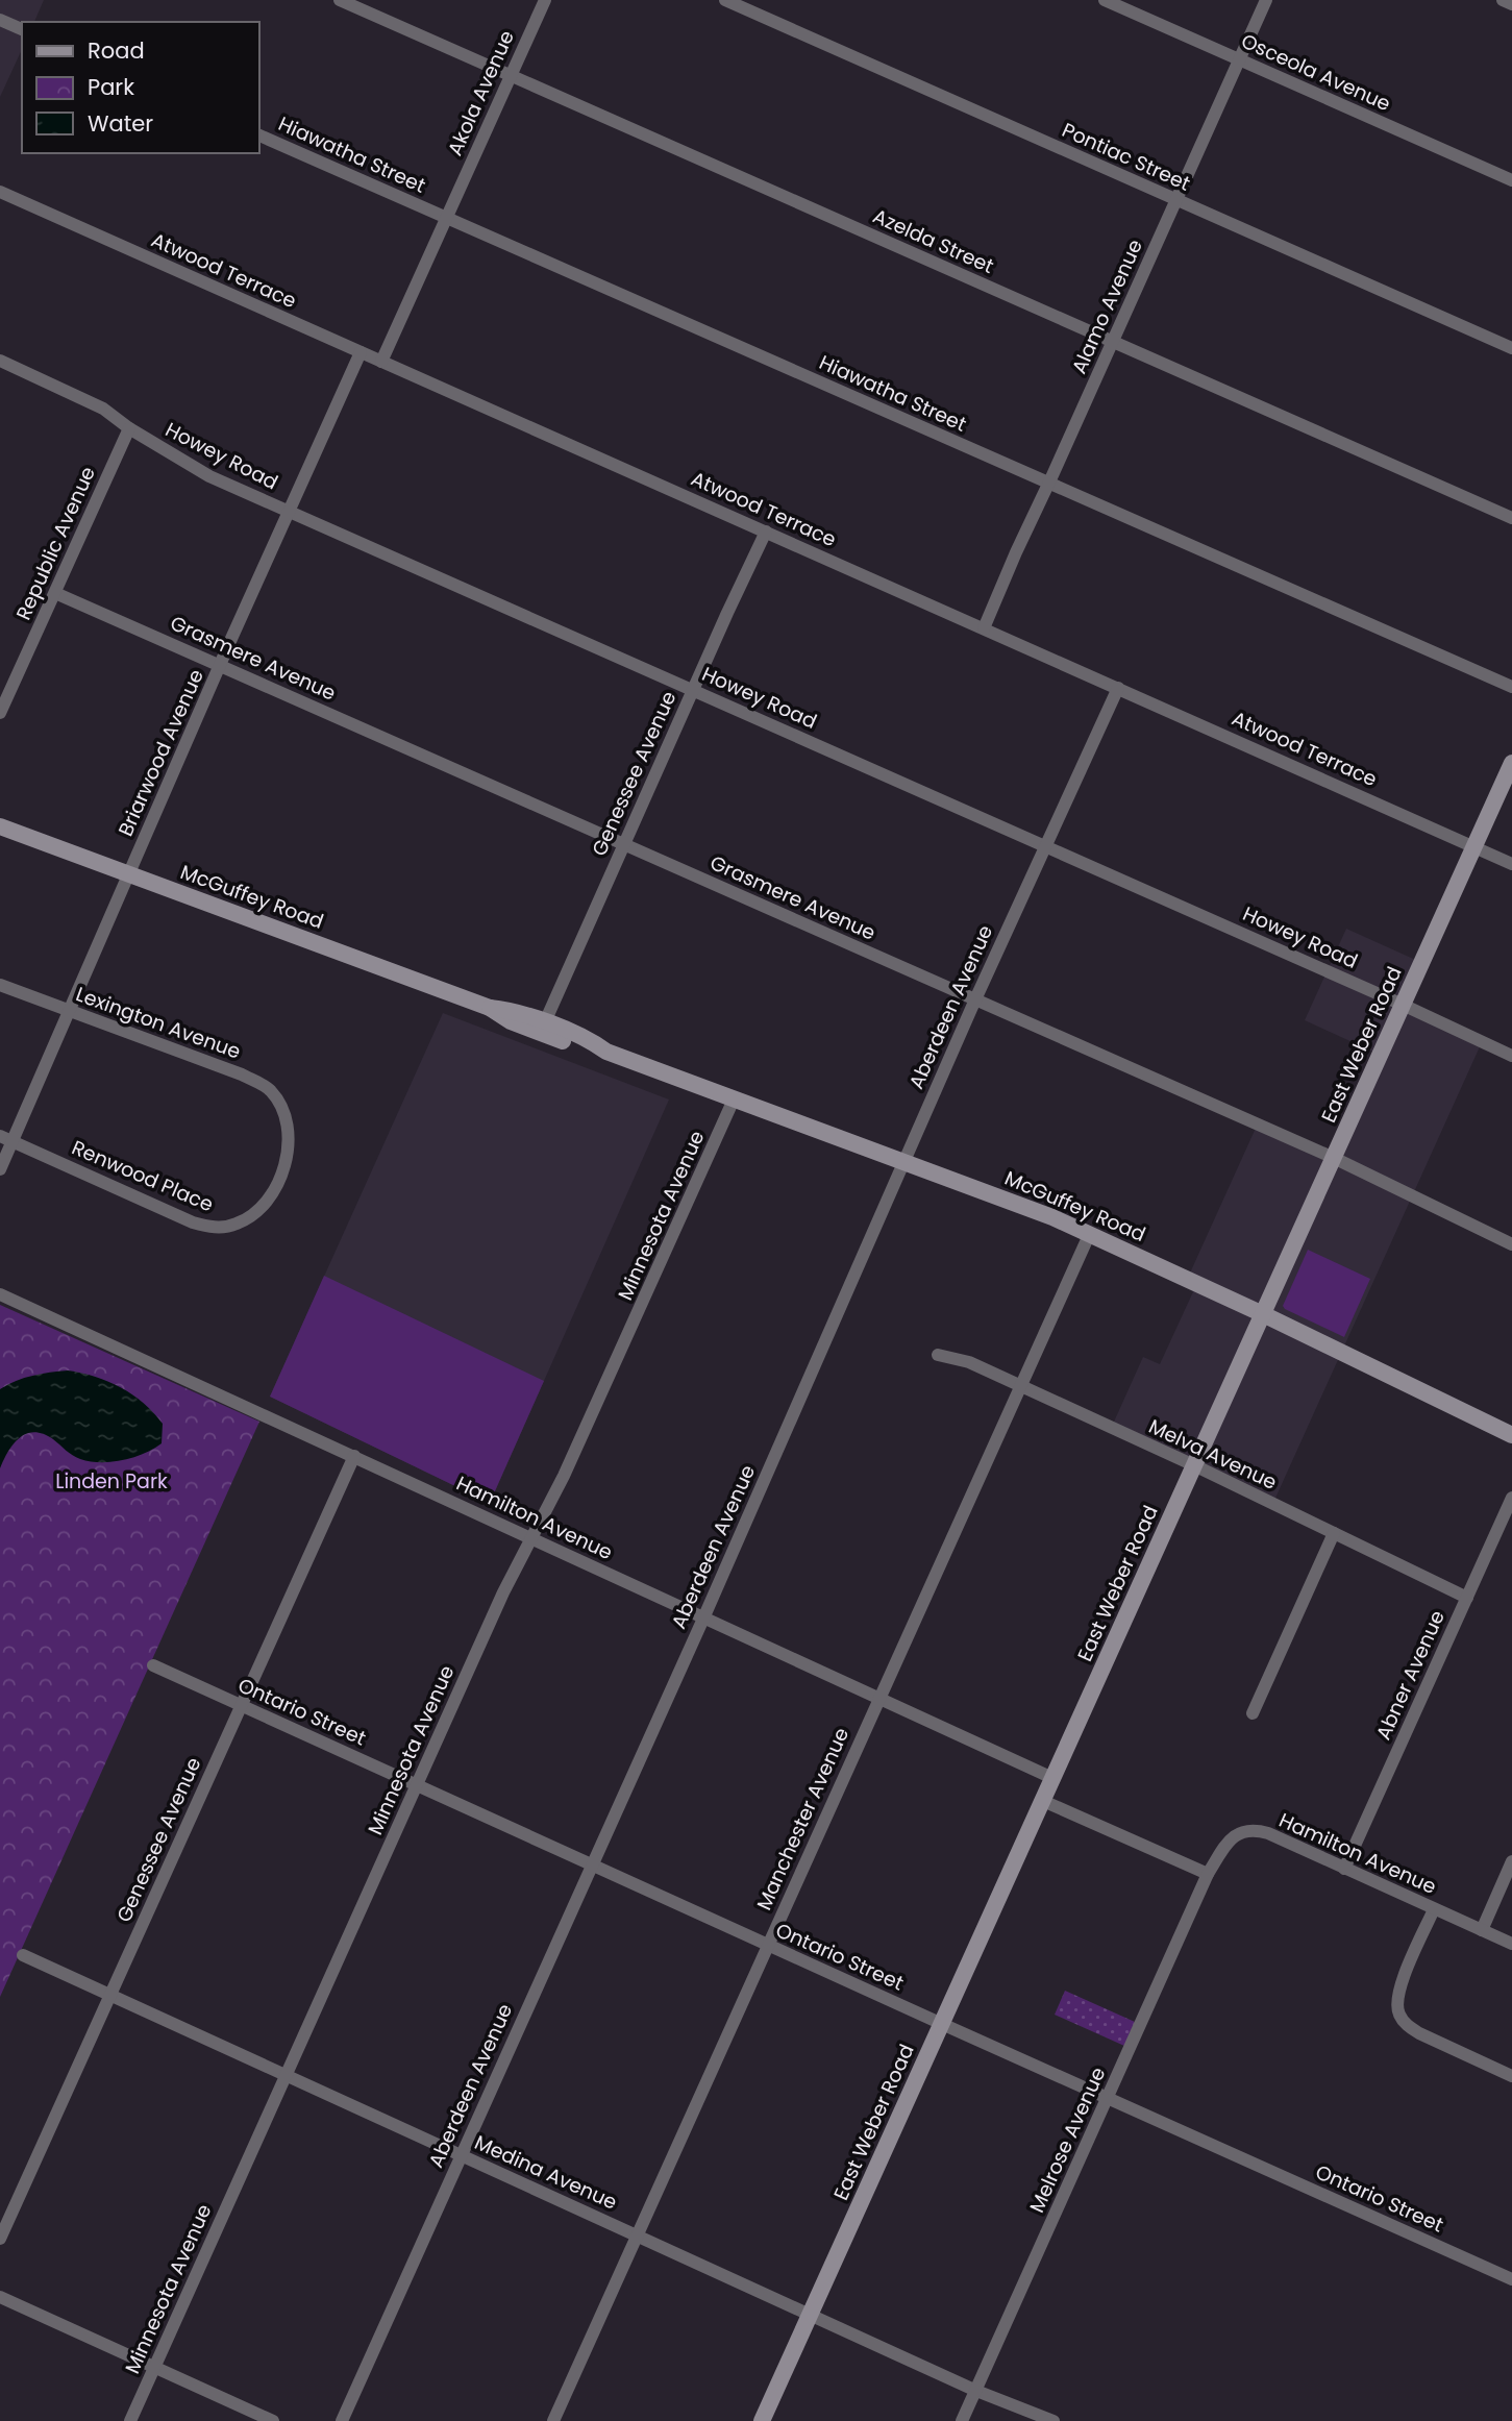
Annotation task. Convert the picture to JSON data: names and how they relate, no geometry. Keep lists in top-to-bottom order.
{
  "streets": {
    "street": [
      "Osceola Avenue",
      "Akola Avenue",
      "Hiawatha Street",
      "Pontiac Street",
      "Azelda Street",
      "Atwood Terrace",
      "Alamo Avenue",
      "Howey Road",
      "Republic Avenue",
      "Grasmere Avenue",
      "Briarwood Avenue",
      "Genessee Avenue",
      "McGuffey Road",
      "Aberdeen Avenue",
      "Lexington Avenue",
      "East Weber Road",
      "Renwood Place",
      "Minnesota Avenue",
      "Melva Avenue",
      "Hamilton Avenue",
      "Abner Avenue",
      "Ontario Street",
      "Manchester Avenue",
      "Melrose Avenue",
      "Medina Avenue"
    ]
  },
  "crossings": [
    ["Osceola Avenue", "Alamo Avenue"],
    ["Akola Avenue", "Hiawatha Street"],
    ["Akola Avenue", "Azelda Street"],
    ["Akola Avenue", "Atwood Terrace"],
    ["Hiawatha Street", "Alamo Avenue"],
    ["Pontiac Street", "Alamo Avenue"],
    ["Azelda Street", "Alamo Avenue"],
    ["Atwood Terrace", "Alamo Avenue"],
    ["Atwood Terrace", "Briarwood Avenue"],
    ["Atwood Terrace", "Genessee Avenue"],
    ["Atwood Terrace", "Aberdeen Avenue"],
    ["Atwood Terrace", "East Weber Road"],
    ["Howey Road", "Republic Avenue"],
    ["Howey Road", "Briarwood Avenue"],
    ["Howey Road", "Genessee Avenue"],
    ["Howey Road", "Aberdeen Avenue"],
    ["Howey Road", "East Weber Road"],
    ["Republic Avenue", "Grasmere Avenue"],
    ["Grasmere Avenue", "Briarwood Avenue"],
    ["Grasmere Avenue", "Genessee Avenue"],
    ["Grasmere Avenue", "Aberdeen Avenue"],
    ["Grasmere Avenue", "East Weber Road"],
    ["Briarwood Avenue", "McGuffey Road"],
    ["Briarwood Avenue", "Lexington Avenue"],
    ["Briarwood Avenue", "Renwood Place"],
    ["Genessee Avenue", "McGuffey Road"],
    ["Genessee Avenue", "Hamilton Avenue"],
    ["Genessee Avenue", "Ontario Street"],
    ["Genessee Avenue", "Medina Avenue"],
    ["McGuffey Road", "Aberdeen Avenue"],
    ["McGuffey Road", "East Weber Road"],
    ["McGuffey Road", "Minnesota Avenue"],
    ["McGuffey Road", "Manchester Avenue"],
    ["Aberdeen Avenue", "Hamilton Avenue"],
    ["Aberdeen Avenue", "Ontario Street"],
    ["Aberdeen Avenue", "Medina Avenue"],
    ["Lexington Avenue", "Renwood Place"],
    ["East Weber Road", "Melva Avenue"],
    ["East Weber Road", "Hamilton Avenue"],
    ["East Weber Road", "Ontario Street"],
    ["East Weber Road", "Medina Avenue"],
    ["Minnesota Avenue", "Hamilton Avenue"],
    ["Minnesota Avenue", "Ontario Street"],
    ["Minnesota Avenue", "Medina Avenue"],
    ["Melva Avenue", "Abner Avenue"],
    ["Melva Avenue", "Manchester Avenue"],
    ["Hamilton Avenue", "Abner Avenue"],
    ["Hamilton Avenue", "Manchester Avenue"],
    ["Hamilton Avenue", "Melrose Avenue"],
    ["Ontario Street", "Manchester Avenue"],
    ["Ontario Street", "Melrose Avenue"],
    ["Manchester Avenue", "Medina Avenue"],
    ["Melrose Avenue", "Medina Avenue"]
  ],
  "parks": ["Linden Park"],
  "legend": ["Road", "Park", "Water"]
}
